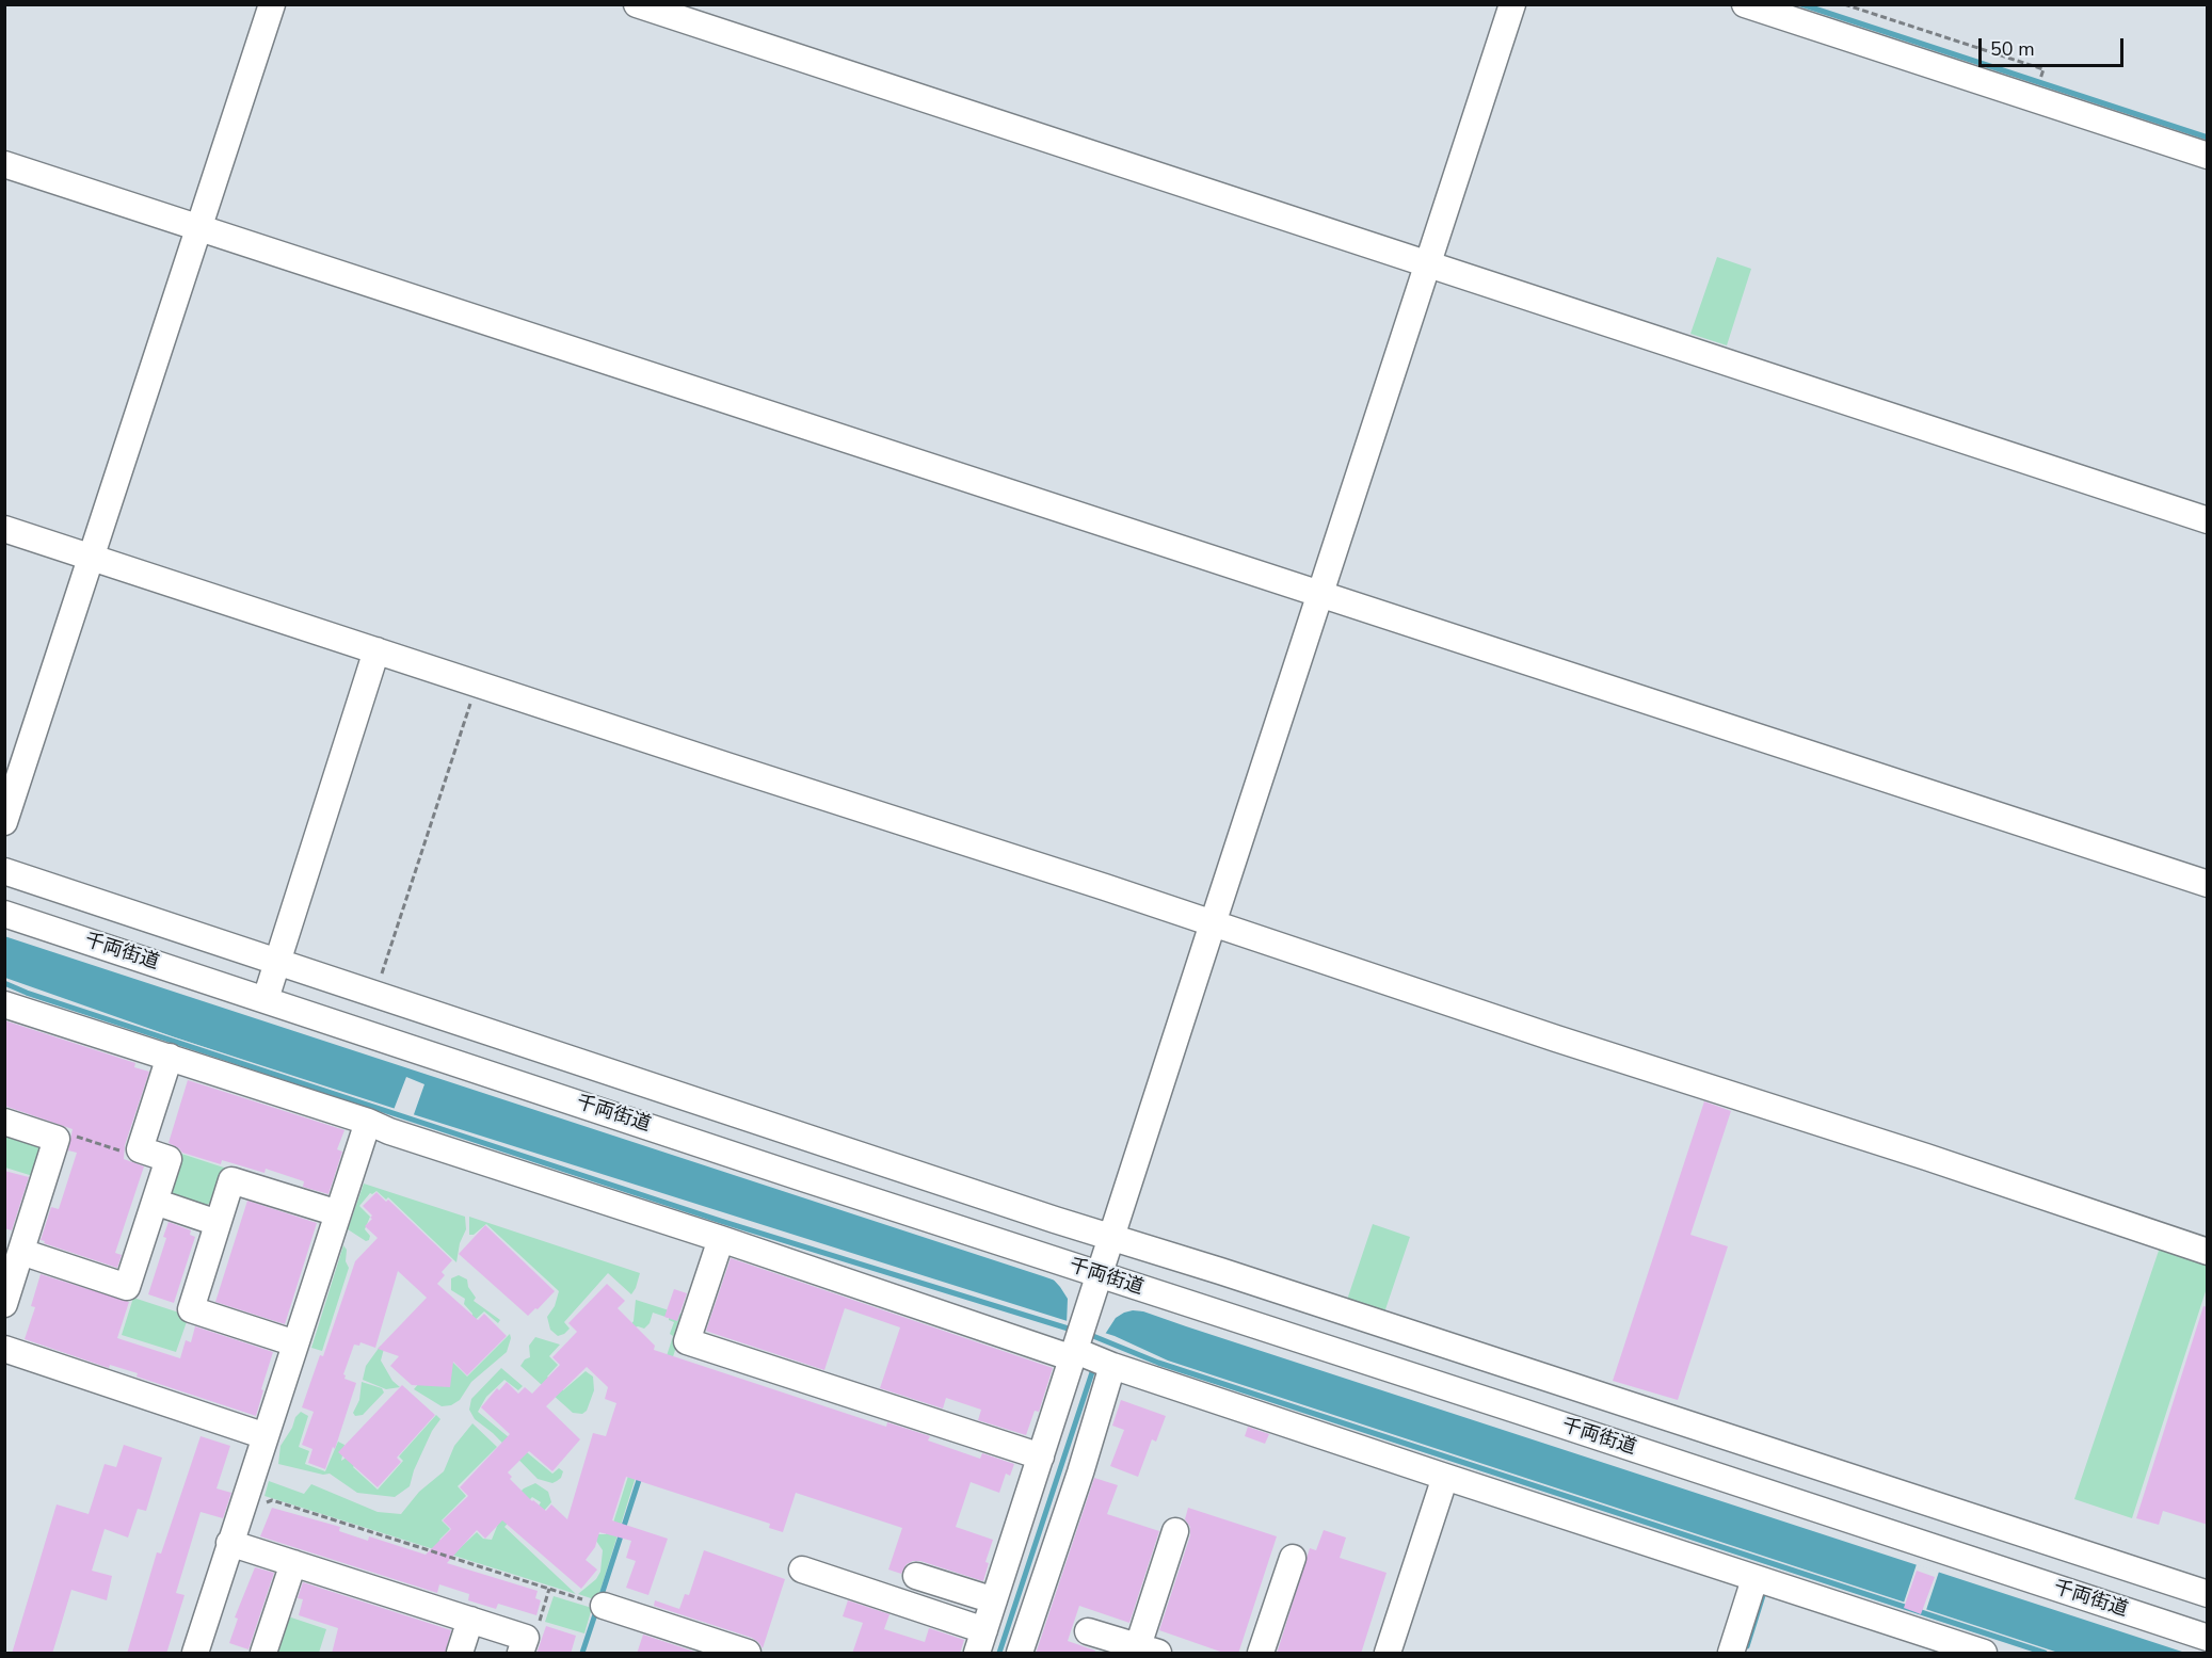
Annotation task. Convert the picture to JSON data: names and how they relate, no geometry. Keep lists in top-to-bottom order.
{
  "streets": {
    "street": ["千両街道"]
  },
  "scale_bar": "50 m"
}
